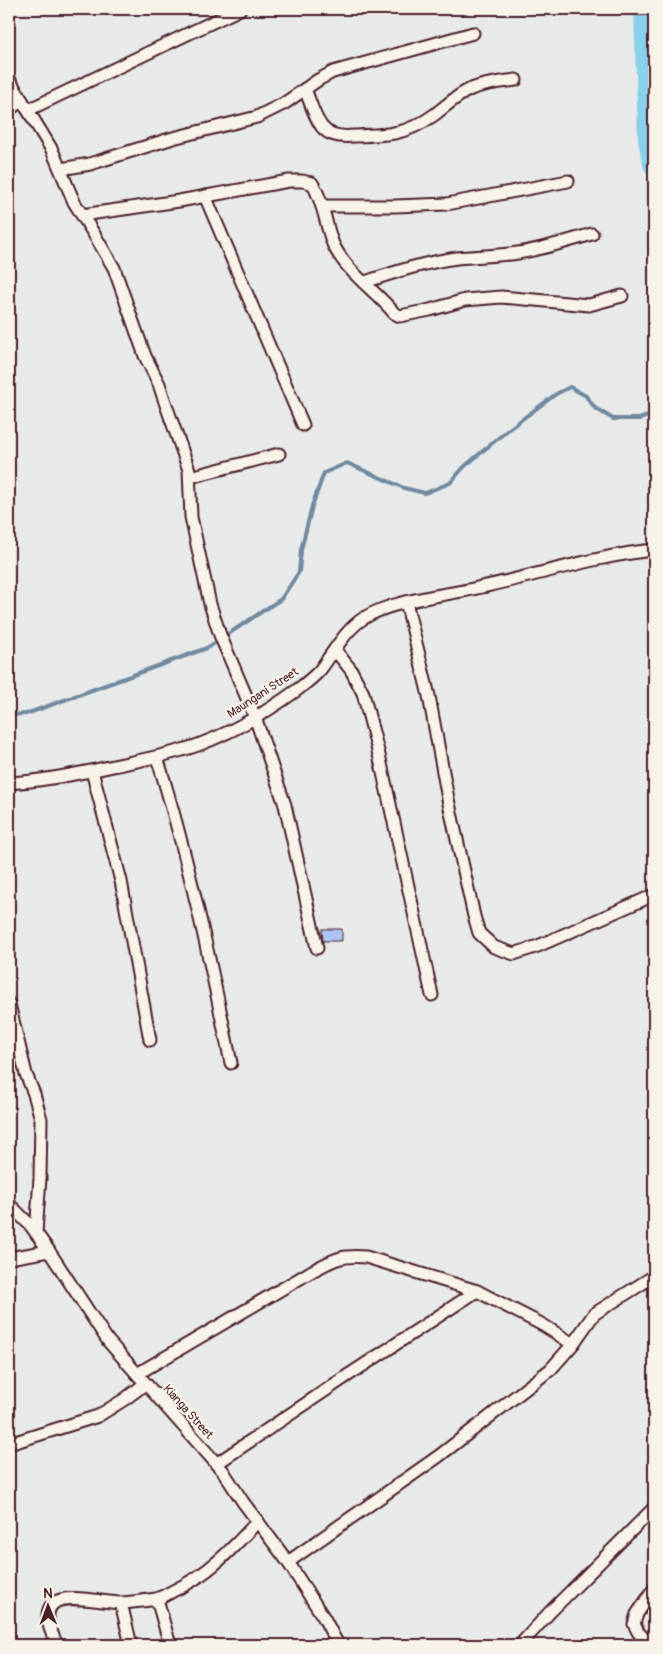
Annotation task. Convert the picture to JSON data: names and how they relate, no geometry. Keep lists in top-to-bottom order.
{
  "streets": {
    "street": ["Maungani Street", "Kianga Street"]
  },
  "north": "top"
}
